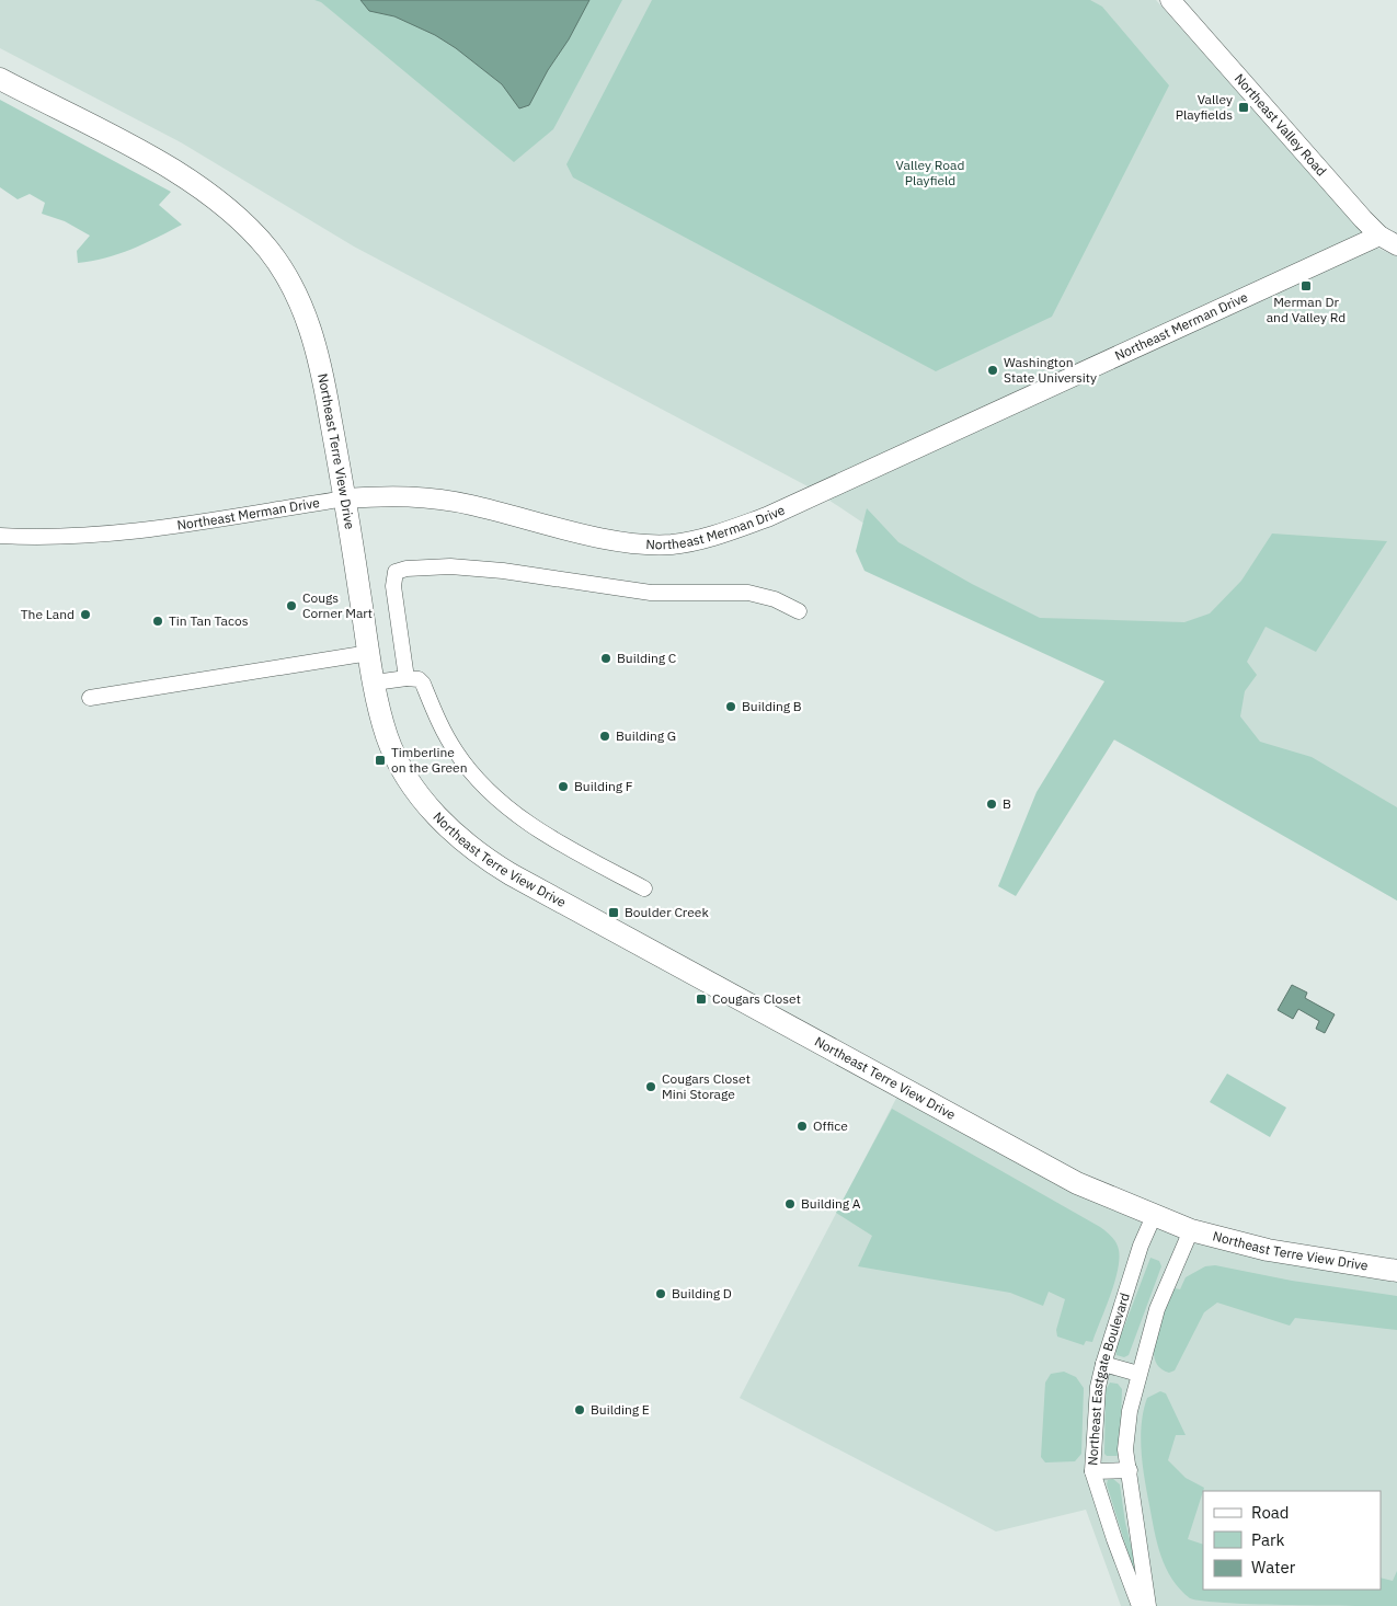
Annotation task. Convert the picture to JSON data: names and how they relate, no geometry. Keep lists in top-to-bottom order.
{
  "streets": {
    "main road": ["Northeast Terre View Drive"],
    "street": ["Northeast Valley Road", "Northeast Merman Drive", "Northeast Eastgate Boulevard"]
  },
  "crossings": [
    ["Northeast Valley Road", "Northeast Merman Drive"],
    ["Northeast Merman Drive", "Northeast Terre View Drive"],
    ["Northeast Terre View Drive", "Northeast Eastgate Boulevard"]
  ],
  "parks": ["Valley Road Playfield"],
  "places": {
    "transit": [
      "Valley Playfields",
      "Merman Dr and Valley Rd",
      "Timberline on the Green",
      "Boulder Creek",
      "Cougars Closet"
    ],
    "other": [
      "Washington State University",
      "Cougs Corner Mart",
      "The Land",
      "Tin Tan Tacos",
      "Building C",
      "Building B",
      "Building G",
      "Building F",
      "B",
      "Cougars Closet Mini Storage",
      "Office",
      "Building A",
      "Building D",
      "Building E"
    ]
  },
  "legend": ["Road", "Park", "Water"]
}
